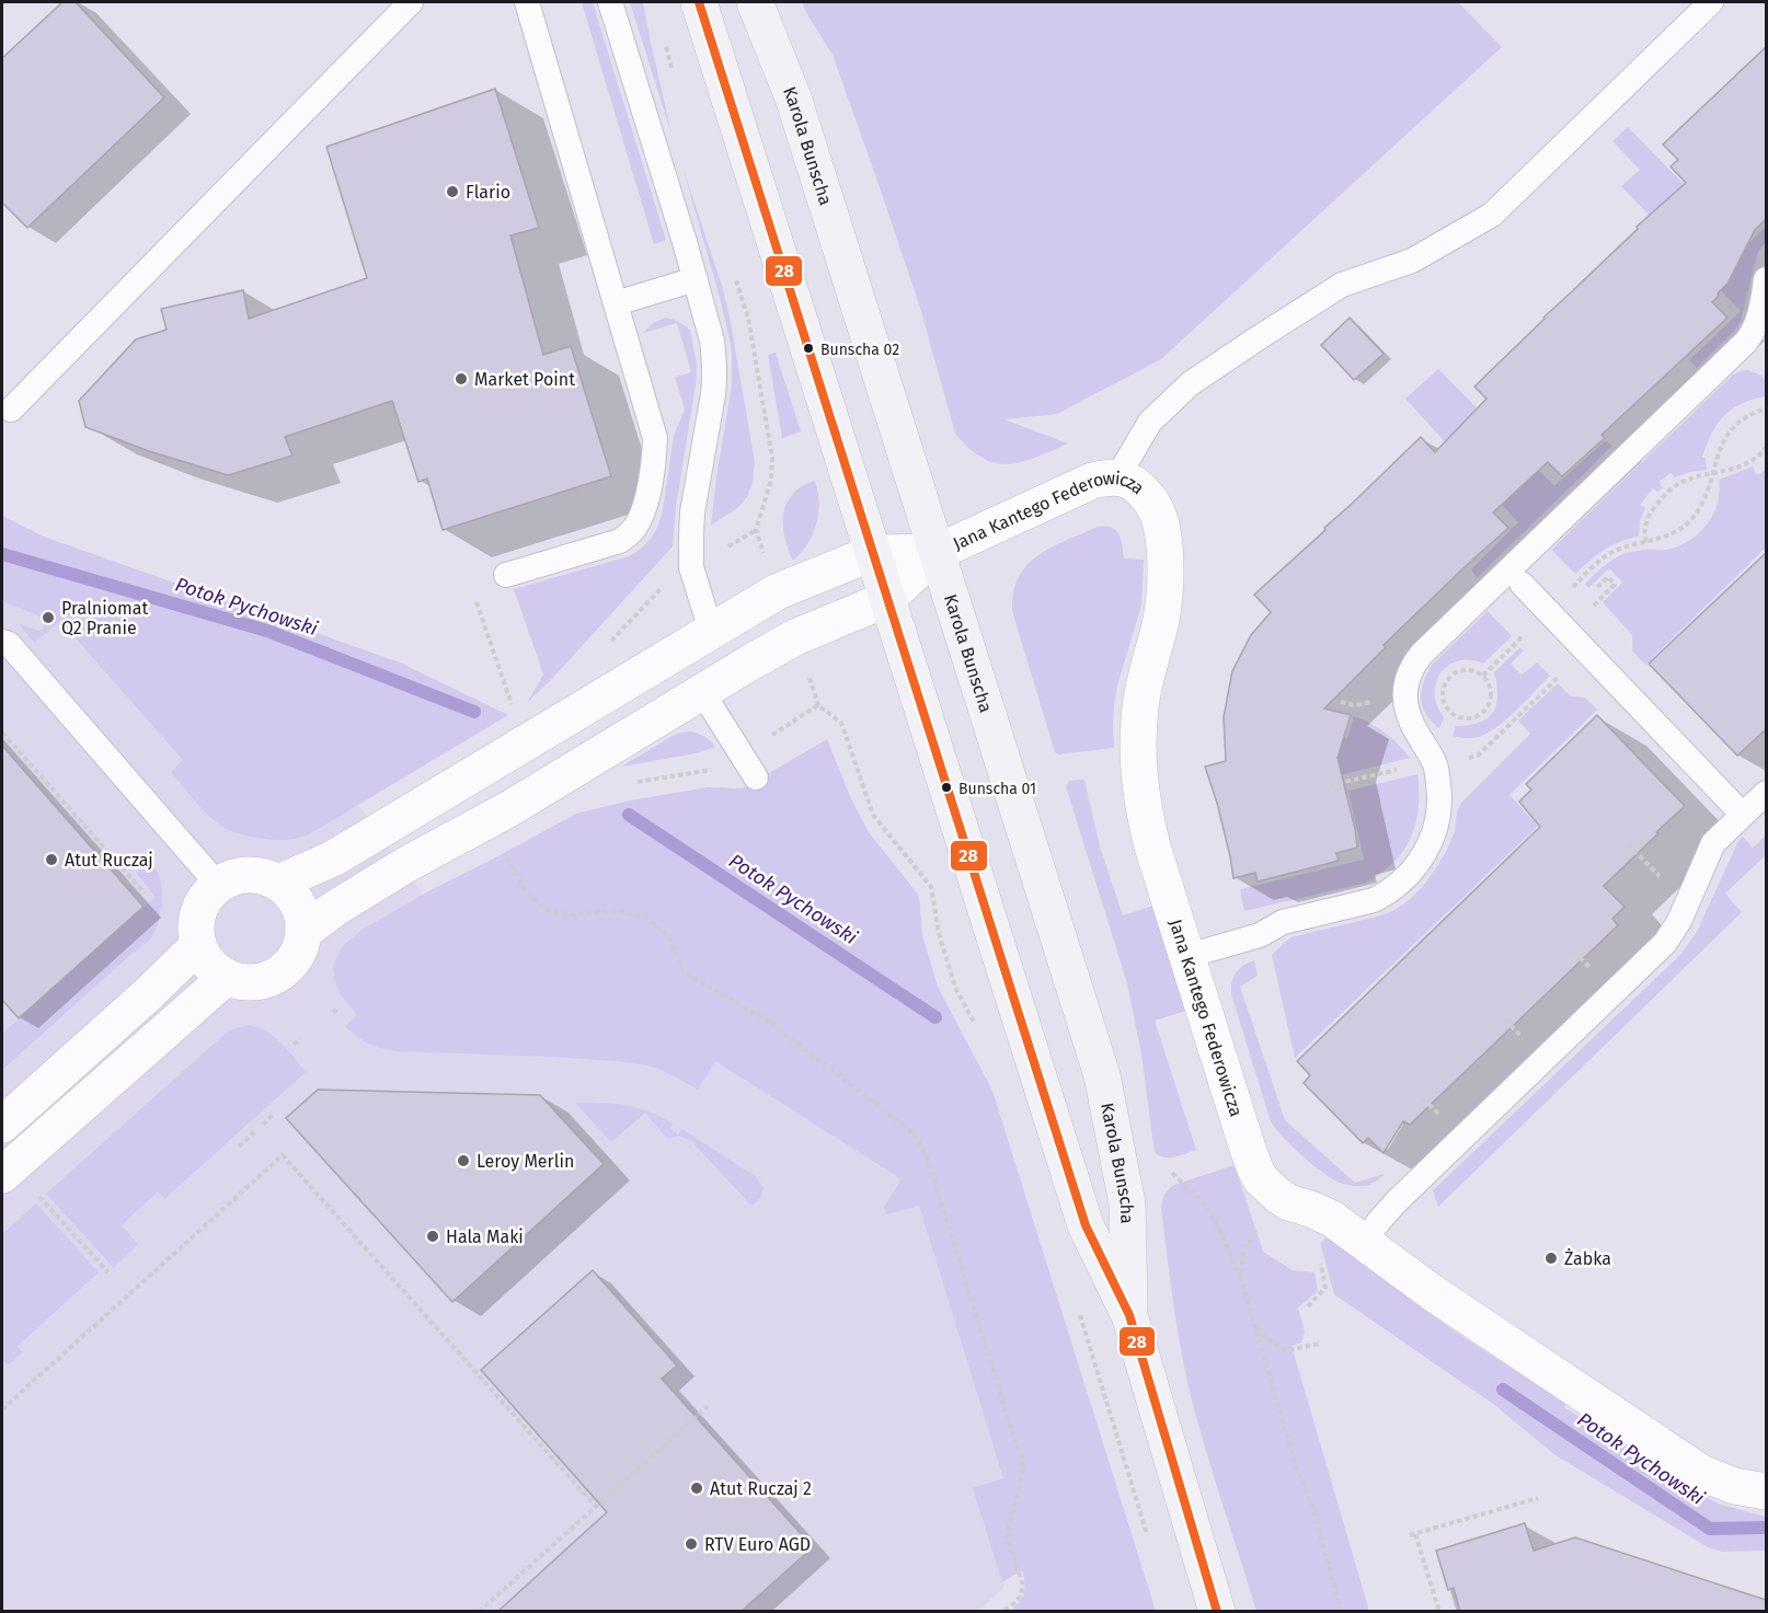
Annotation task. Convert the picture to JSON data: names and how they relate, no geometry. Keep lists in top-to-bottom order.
{
  "streets": {
    "main road": ["Karola Bunscha"],
    "street": ["Jana Kantego Federowicza"]
  },
  "crossings": [
    ["Karola Bunscha", "Jana Kantego Federowicza"]
  ],
  "water": ["Potok Pychowski"],
  "places": [
    "Flario",
    "Bunscha 02",
    "Market Point",
    "Pralniomat Q2 Pranie",
    "Bunscha 01",
    "Atut Ruczaj",
    "Leroy Merlin",
    "Hala Maki",
    "Żabka",
    "Atut Ruczaj 2",
    "RTV Euro AGD"
  ],
  "lines": ["transit line 28"]
}
